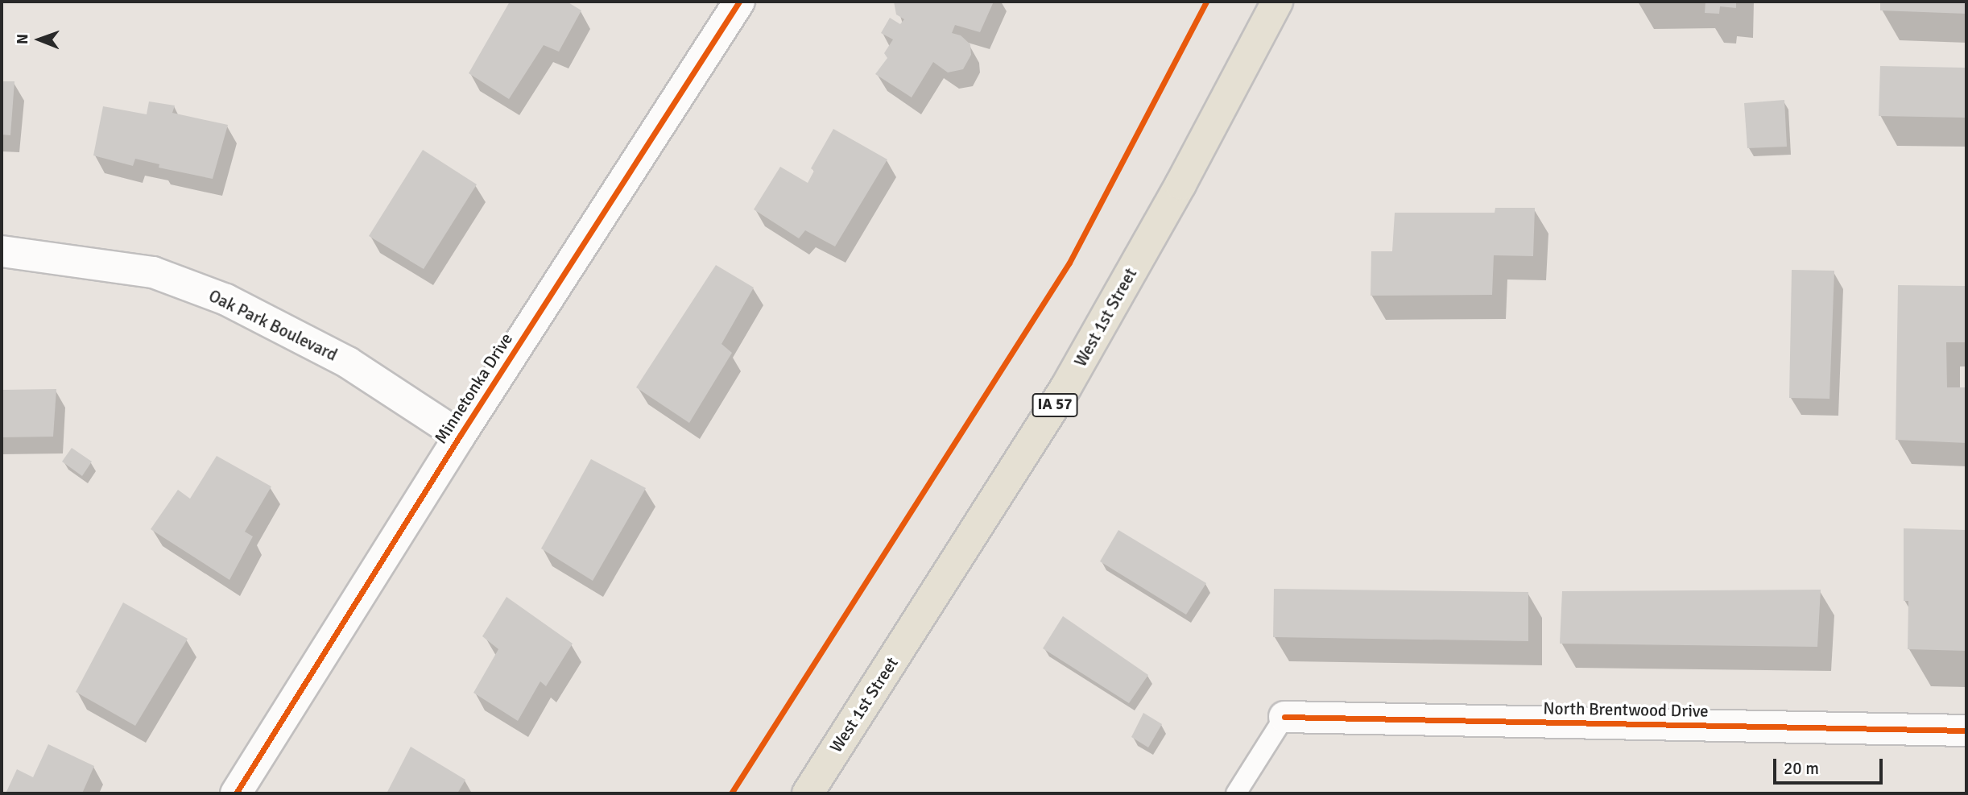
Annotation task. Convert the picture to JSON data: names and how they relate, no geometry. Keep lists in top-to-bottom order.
{
  "streets": {
    "main road": ["West 1st Street", "IA 57"],
    "street": ["Oak Park Boulevard", "Minnetonka Drive", "North Brentwood Drive"]
  },
  "crossings": [
    ["Oak Park Boulevard", "Minnetonka Drive"]
  ],
  "scale_bar": "20 m",
  "north": "left"
}
